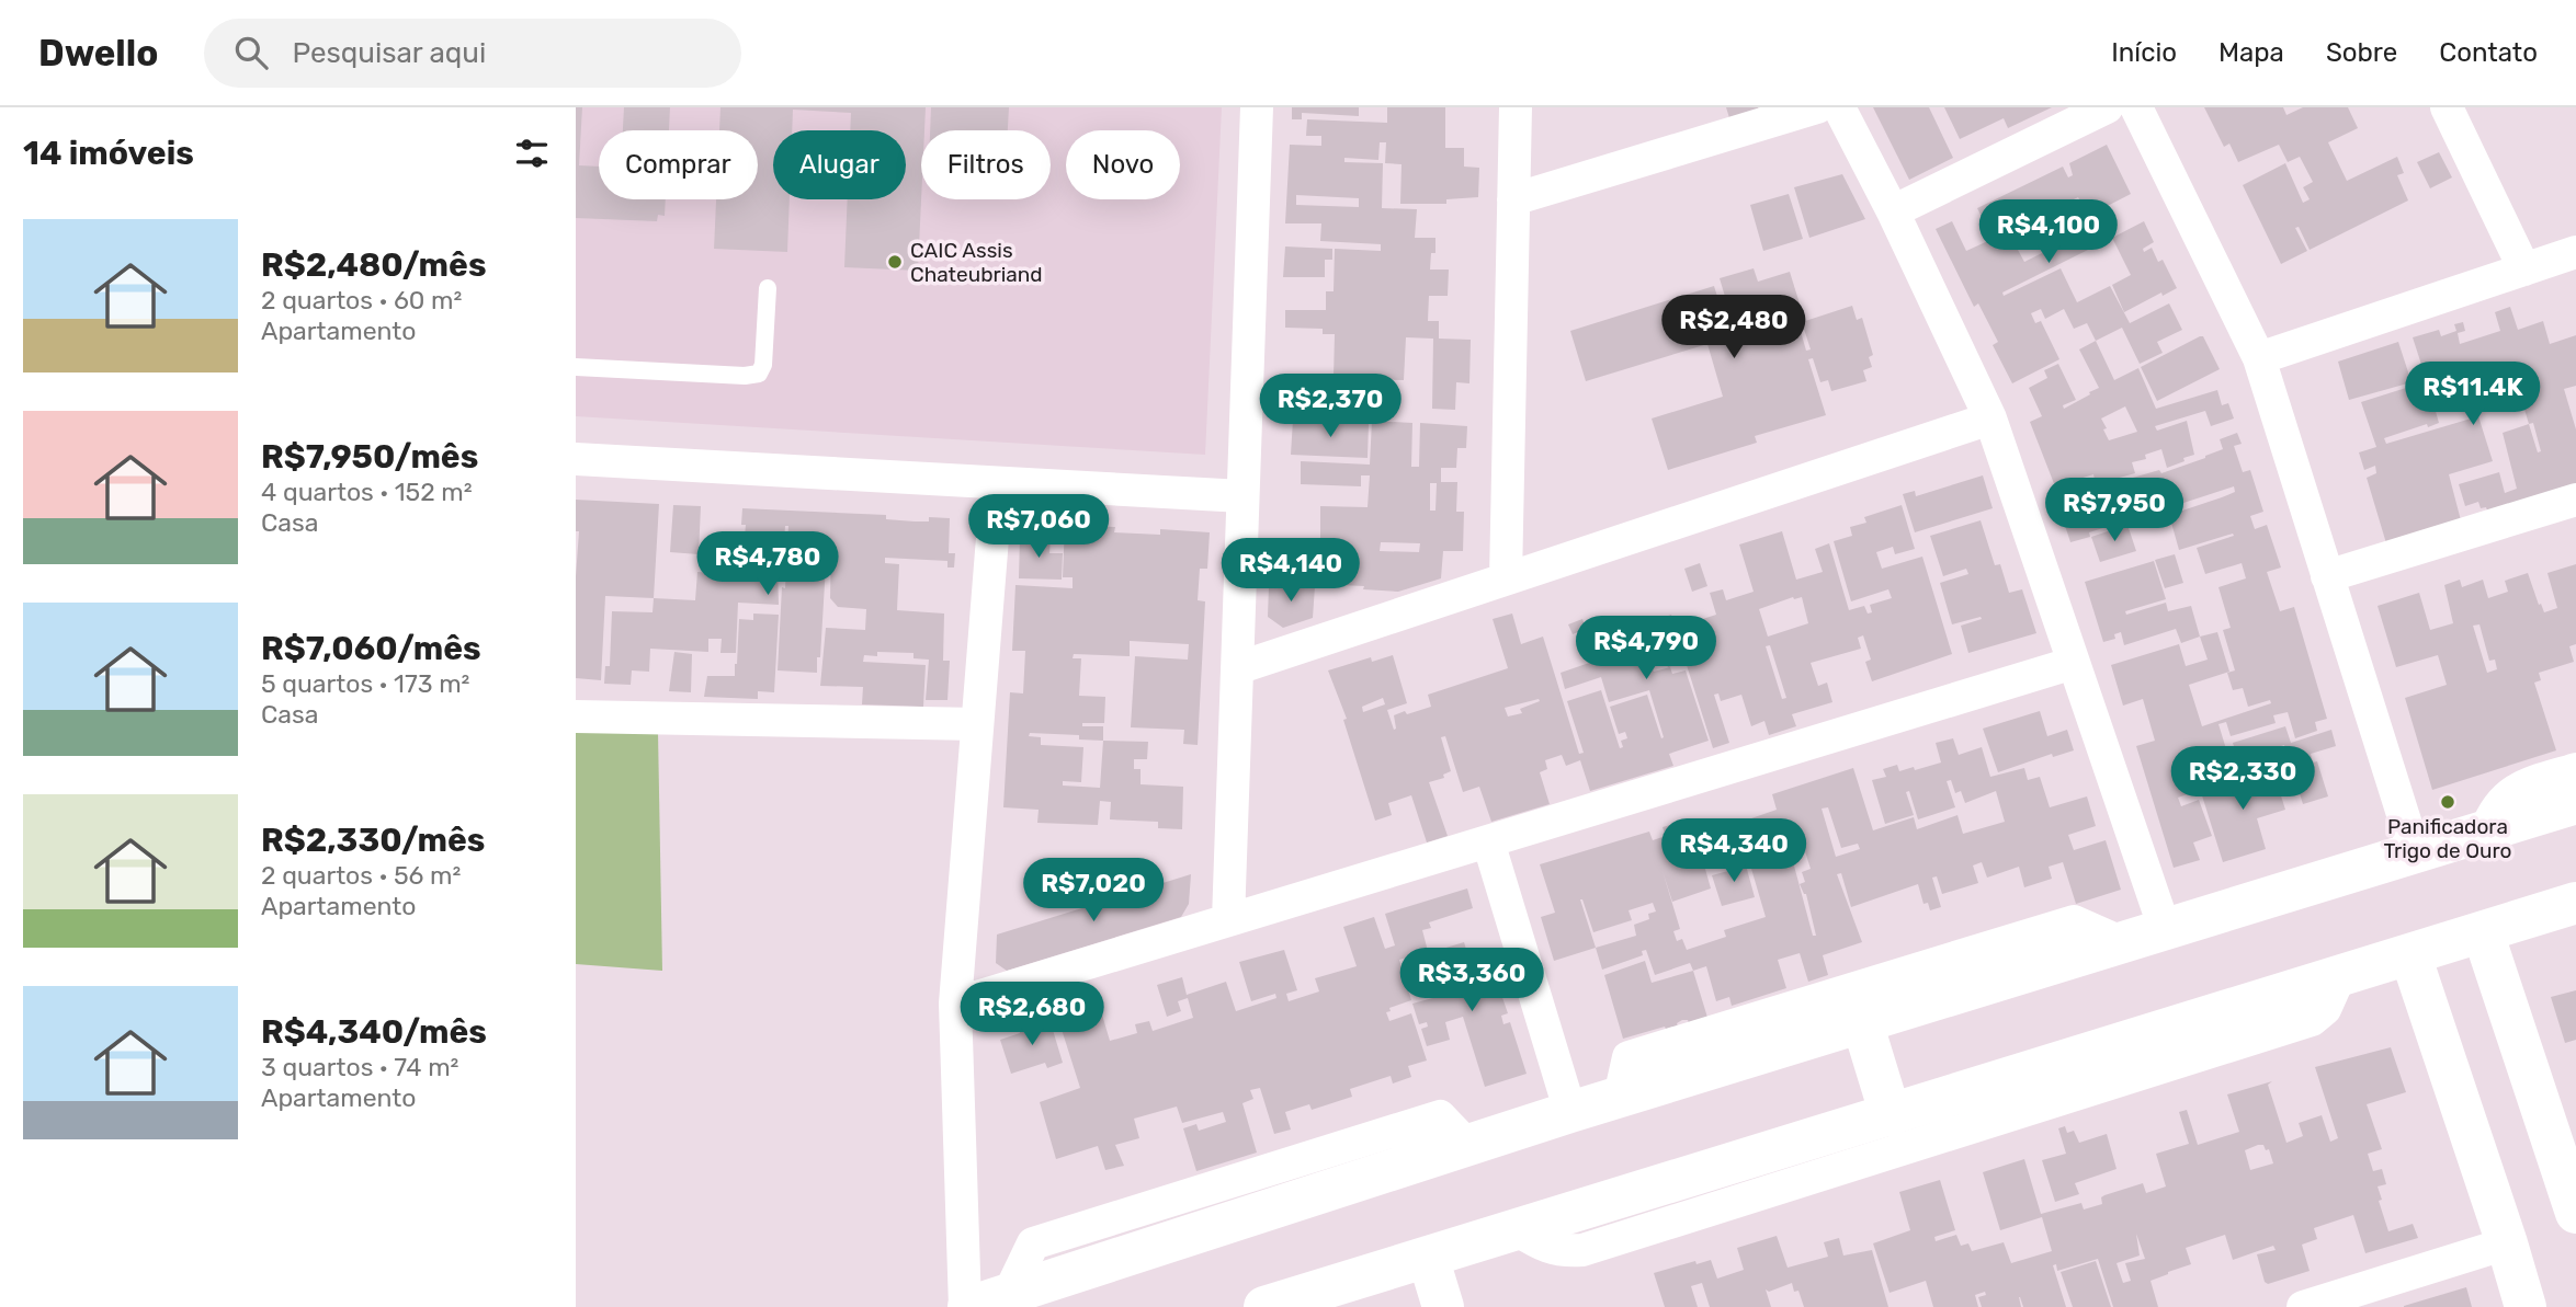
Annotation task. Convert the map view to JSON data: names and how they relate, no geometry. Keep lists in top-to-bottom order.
{
  "places": ["CAIC Assis Chateubriand", "Panificadora Trigo de Ouro"],
  "page": {
    "header": "Dwello",
    "search": "Pesquisar aqui",
    "nav": [
      "Início",
      "Mapa",
      "Sobre",
      "Contato"
    ],
    "heading": "14 imóveis",
    "chip": [
      "Comprar",
      "Alugar",
      "Filtros",
      "Novo"
    ],
    "list": [
      {
        "name": "R$2,480/mês",
        "note": "2 quartos · 60 m² · Apartamento"
      },
      {
        "name": "R$7,950/mês",
        "note": "4 quartos · 152 m² · Casa"
      },
      {
        "name": "R$7,060/mês",
        "note": "5 quartos · 173 m² · Casa"
      },
      {
        "name": "R$2,330/mês",
        "note": "2 quartos · 56 m² · Apartamento"
      },
      {
        "name": "R$4,340/mês",
        "note": "3 quartos · 74 m² · Apartamento"
      }
    ],
    "price": [
      "R$4,100",
      "R$2,480",
      "R$11.4K",
      "R$2,370",
      "R$7,950",
      "R$7,060",
      "R$4,780",
      "R$4,140",
      "R$4,790",
      "R$2,330",
      "R$4,340",
      "R$7,020",
      "R$3,360",
      "R$2,680"
    ]
  }
}
